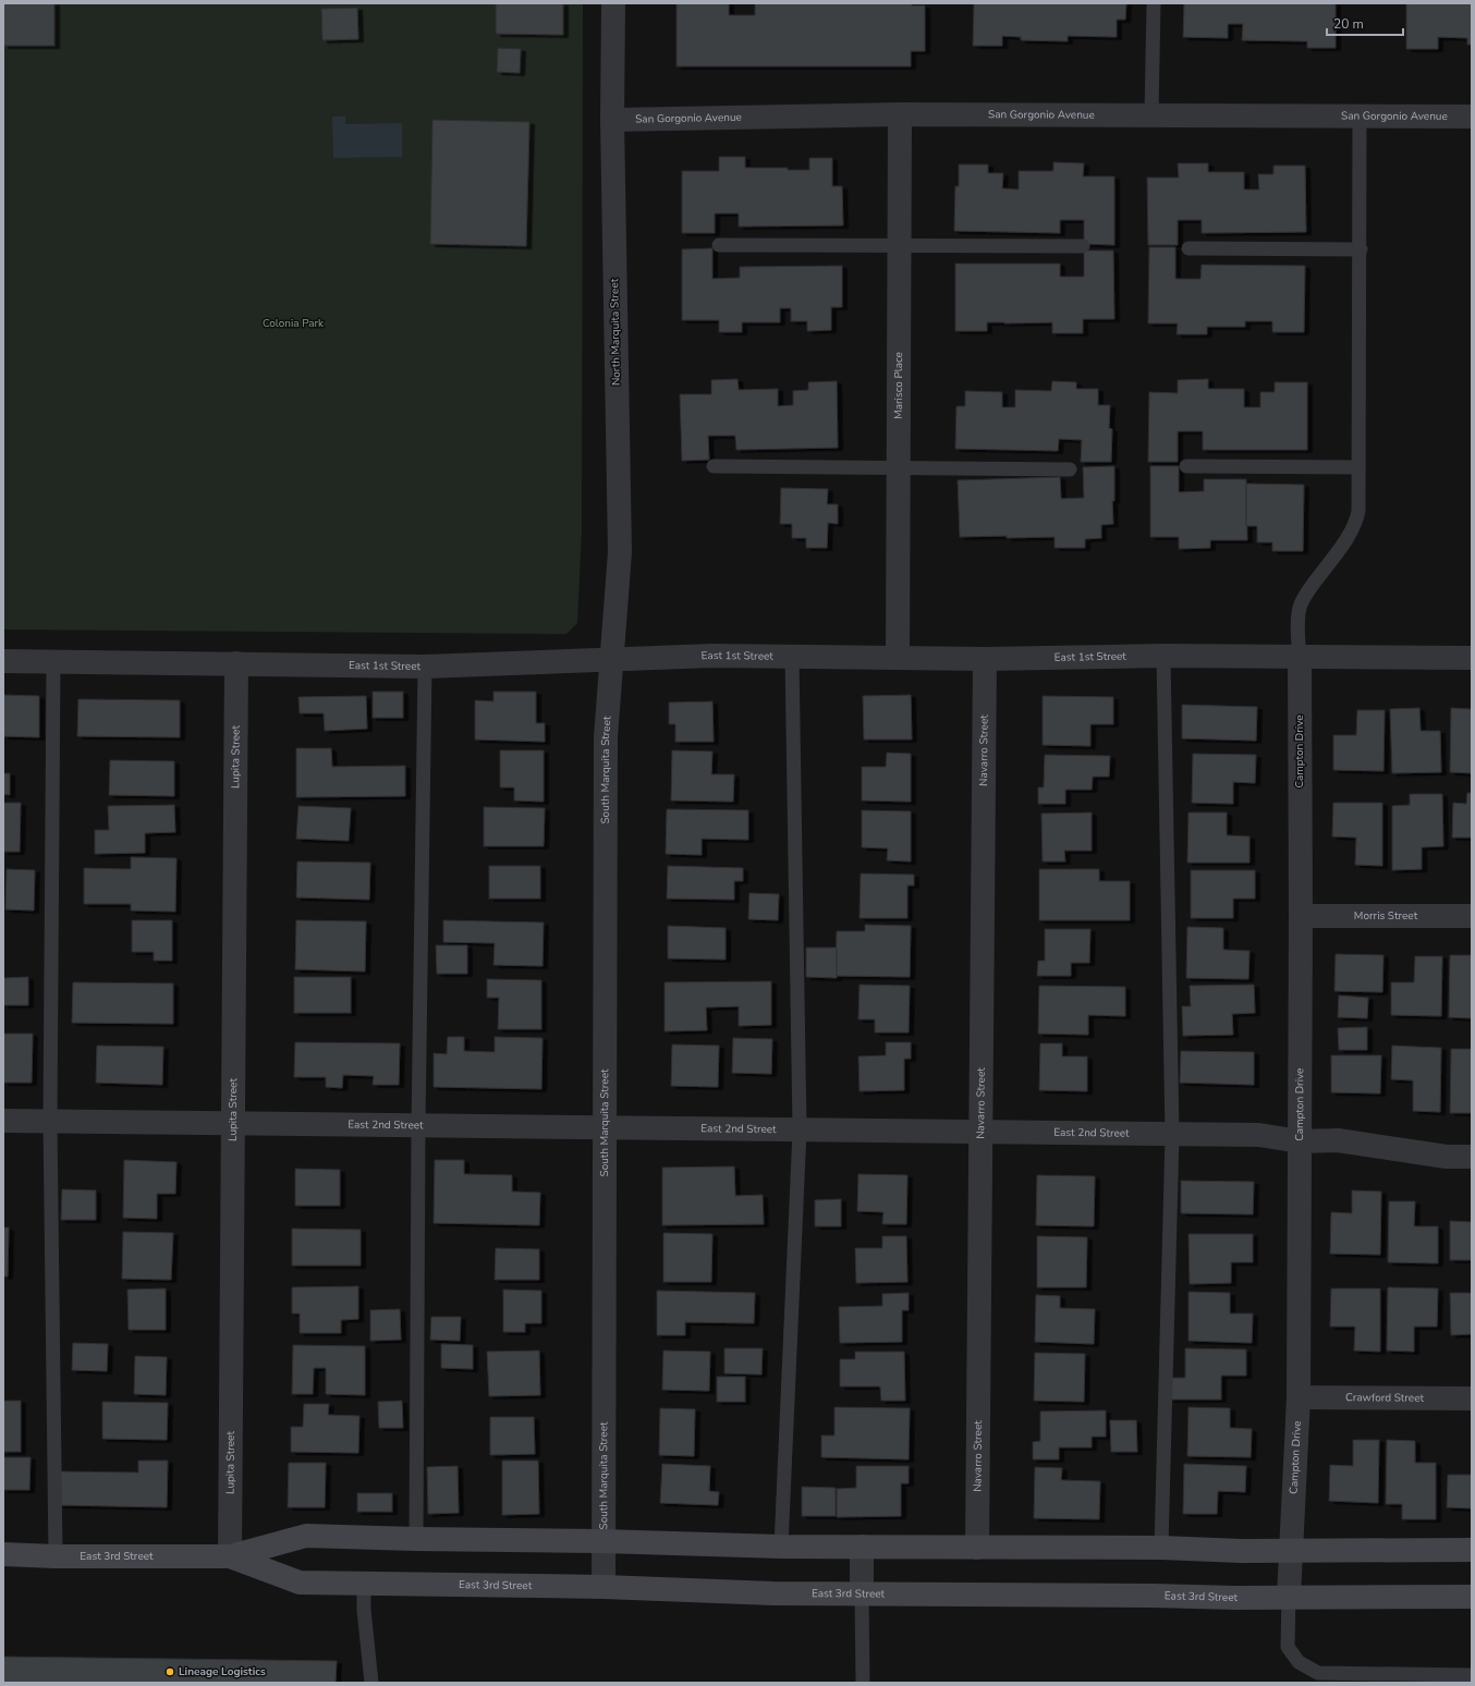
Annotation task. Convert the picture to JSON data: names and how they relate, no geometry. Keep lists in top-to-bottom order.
{
  "streets": {
    "street": [
      "San Gorgonio Avenue",
      "North Marquita Street",
      "Marisco Place",
      "East 1st Street",
      "Navarro Street",
      "Campton Drive",
      "Lupita Street",
      "South Marquita Street",
      "Morris Street",
      "East 2nd Street",
      "Crawford Street",
      "East 3rd Street"
    ]
  },
  "crossings": [
    ["San Gorgonio Avenue", "North Marquita Street"],
    ["San Gorgonio Avenue", "Marisco Place"],
    ["North Marquita Street", "East 1st Street"],
    ["North Marquita Street", "South Marquita Street"],
    ["Marisco Place", "East 1st Street"],
    ["East 1st Street", "Navarro Street"],
    ["East 1st Street", "Campton Drive"],
    ["East 1st Street", "Lupita Street"],
    ["East 1st Street", "South Marquita Street"],
    ["Navarro Street", "East 2nd Street"],
    ["Navarro Street", "East 3rd Street"],
    ["Campton Drive", "Morris Street"],
    ["Campton Drive", "East 2nd Street"],
    ["Campton Drive", "Crawford Street"],
    ["Campton Drive", "East 3rd Street"],
    ["Lupita Street", "East 2nd Street"],
    ["Lupita Street", "East 3rd Street"],
    ["South Marquita Street", "East 2nd Street"],
    ["South Marquita Street", "East 3rd Street"]
  ],
  "parks": ["Colonia Park"],
  "places": ["Lineage Logistics"],
  "scale_bar": "20 m"
}
